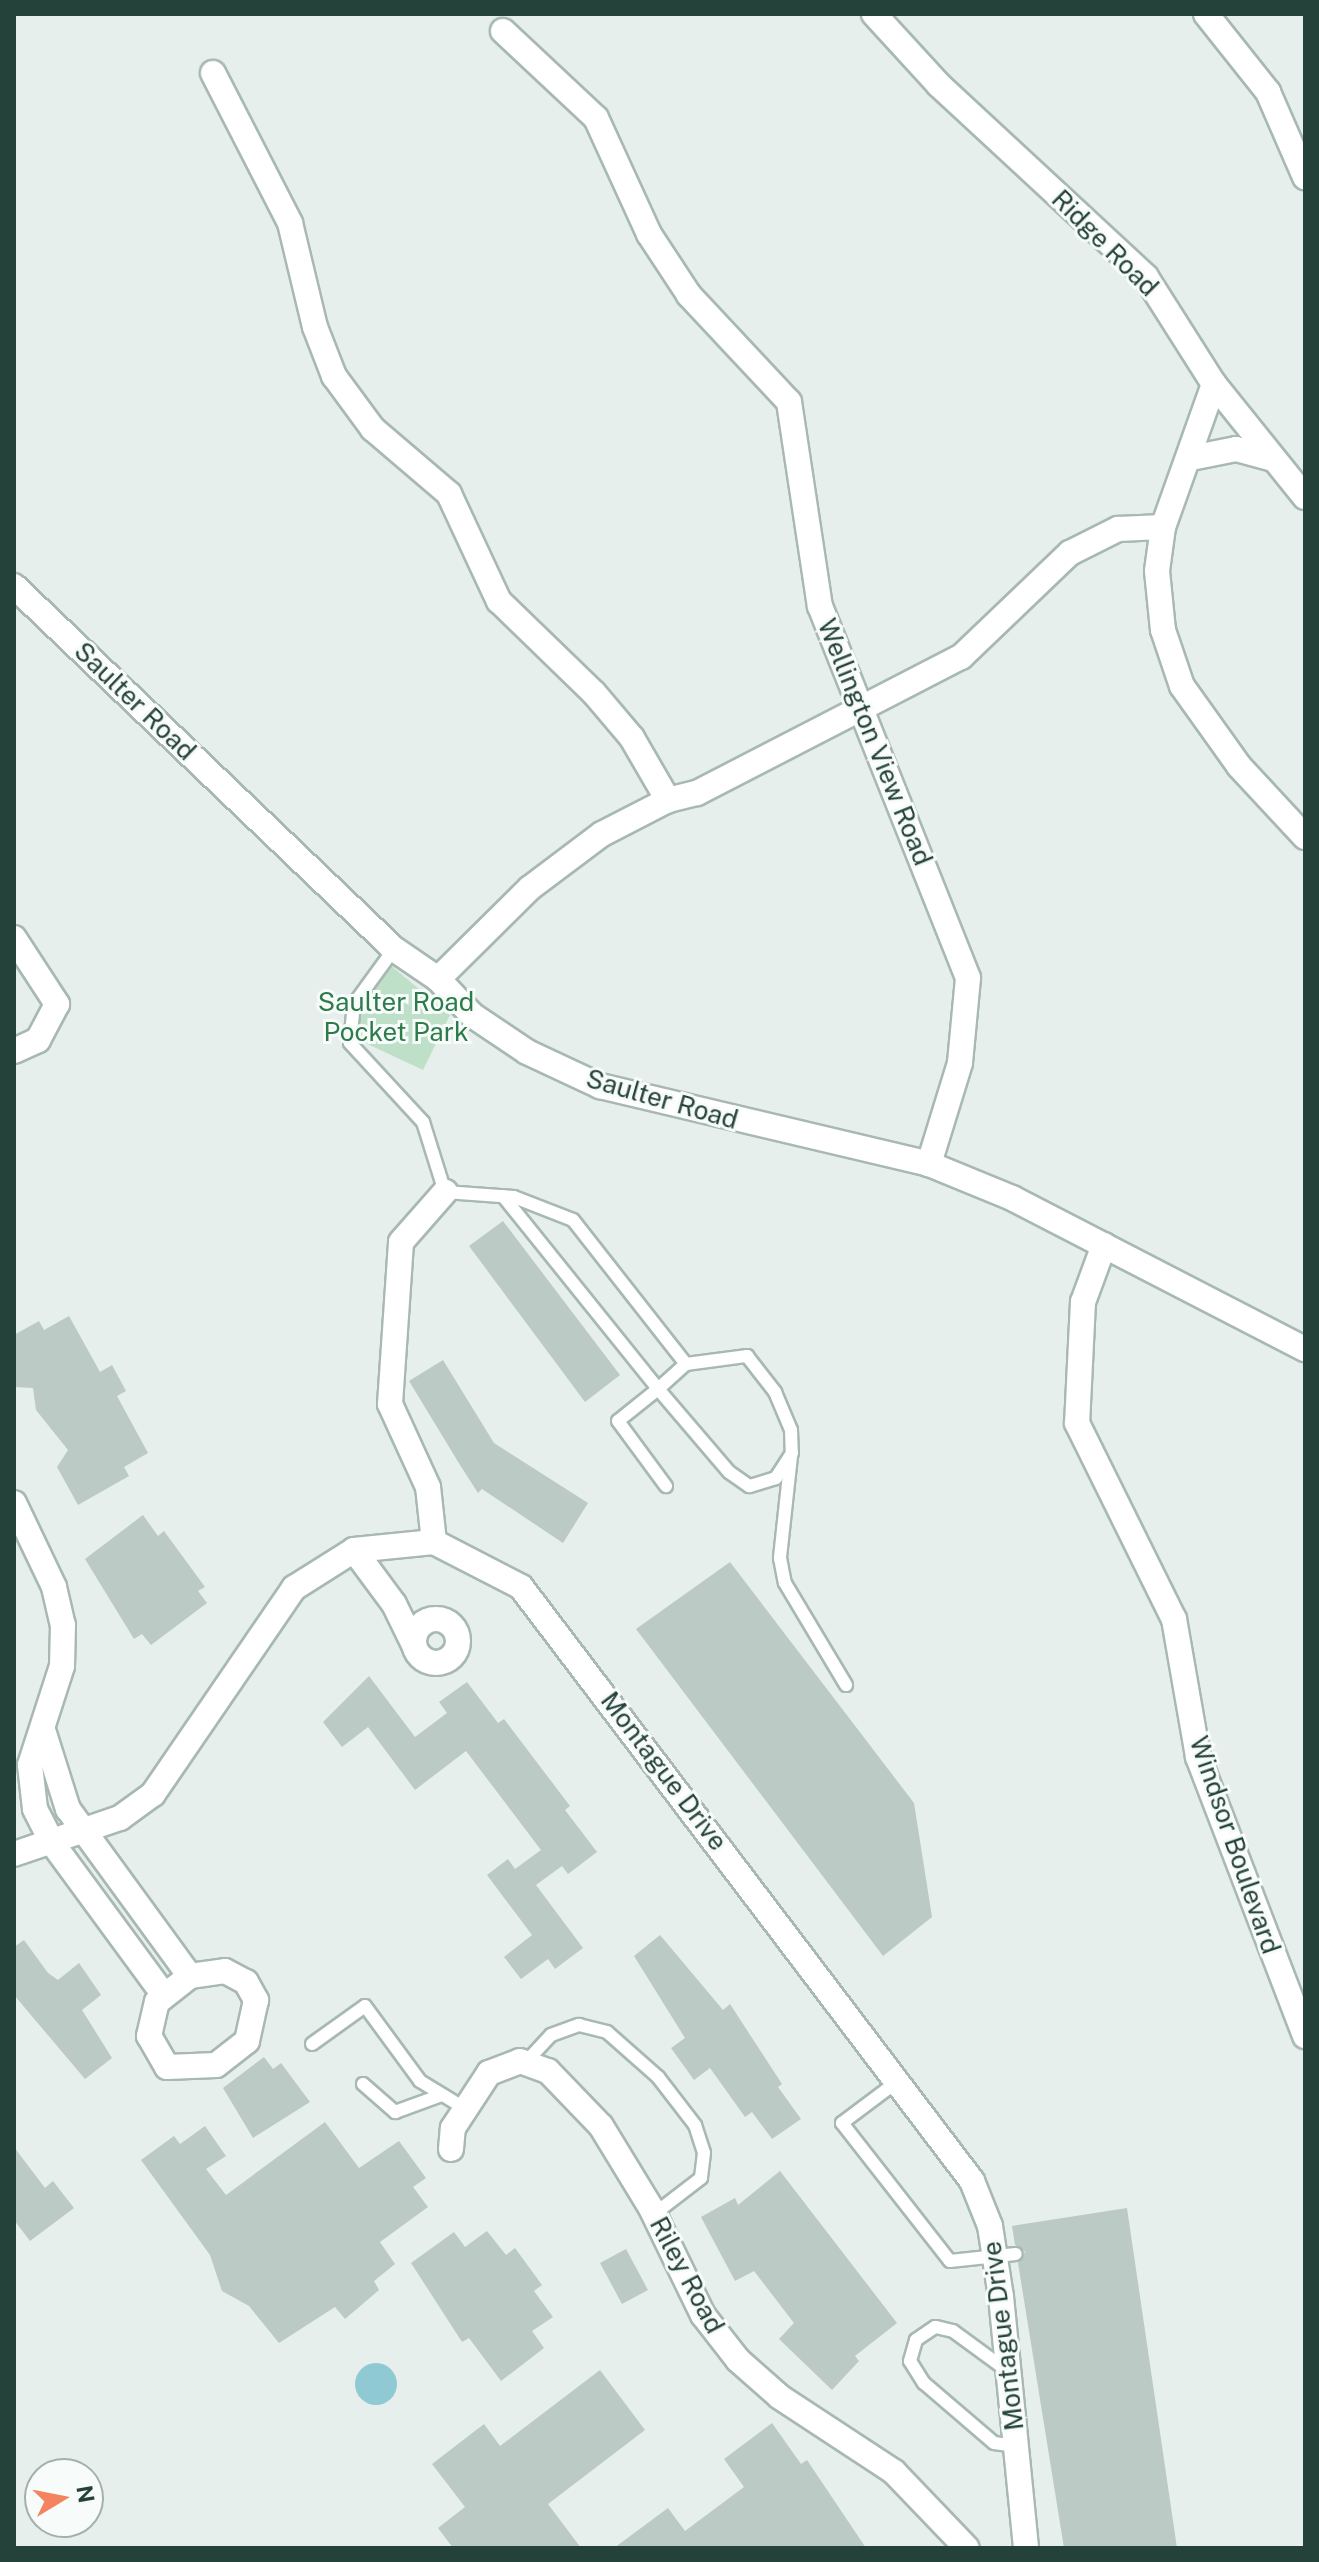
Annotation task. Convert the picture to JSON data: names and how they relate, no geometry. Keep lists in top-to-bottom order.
{
  "streets": {
    "street": [
      "Ridge Road",
      "Saulter Road",
      "Wellington View Road",
      "Montague Drive",
      "Windsor Boulevard",
      "Riley Road"
    ]
  },
  "crossings": [
    ["Saulter Road", "Wellington View Road"],
    ["Saulter Road", "Windsor Boulevard"]
  ],
  "parks": ["Saulter Road Pocket Park"],
  "north": "right"
}
